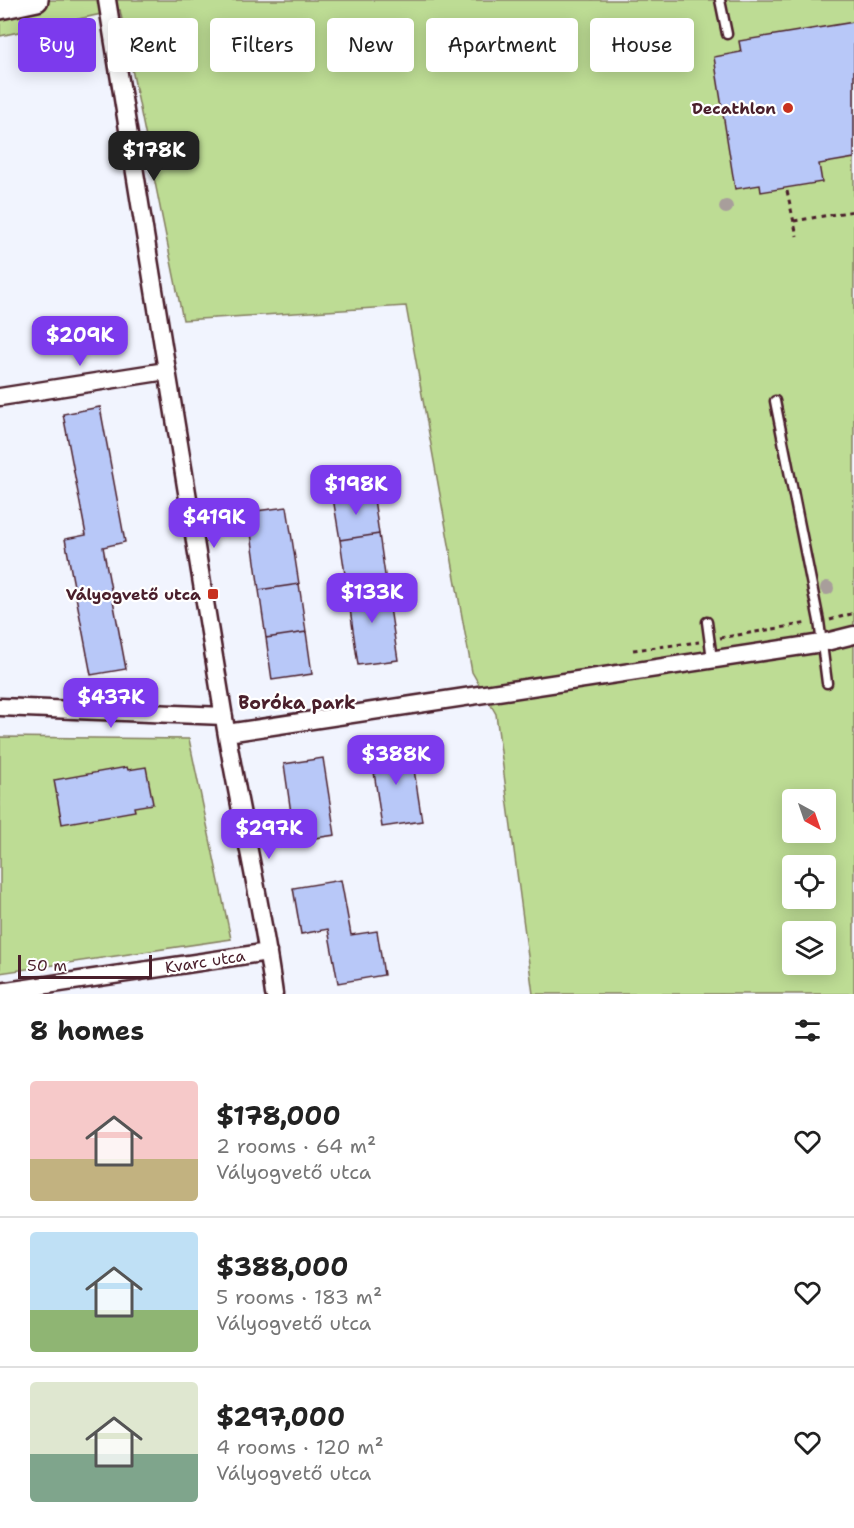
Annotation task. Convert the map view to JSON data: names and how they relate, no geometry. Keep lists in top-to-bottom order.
{
  "streets": {
    "street": ["Kvarc utca"]
  },
  "districts": ["Boróka park"],
  "places": {
    "other": ["Decathlon"],
    "transit": ["Vályogvető utca"]
  },
  "scale_bar": "50 m",
  "north": "bottom right",
  "page": {
    "chip": [
      "Buy",
      "Rent",
      "Filters",
      "New",
      "Apartment",
      "House"
    ],
    "price": [
      "$178K",
      "$209K",
      "$198K",
      "$419K",
      "$133K",
      "$437K",
      "$388K",
      "$297K"
    ],
    "scale": "50 m",
    "heading": "8 homes",
    "list": [
      {
        "name": "$178,000",
        "note": "2 rooms · 64 m² · Vályogvető utca"
      },
      {
        "name": "$388,000",
        "note": "5 rooms · 183 m² · Vályogvető utca"
      },
      {
        "name": "$297,000",
        "note": "4 rooms · 120 m² · Vályogvető utca"
      }
    ]
  }
}
